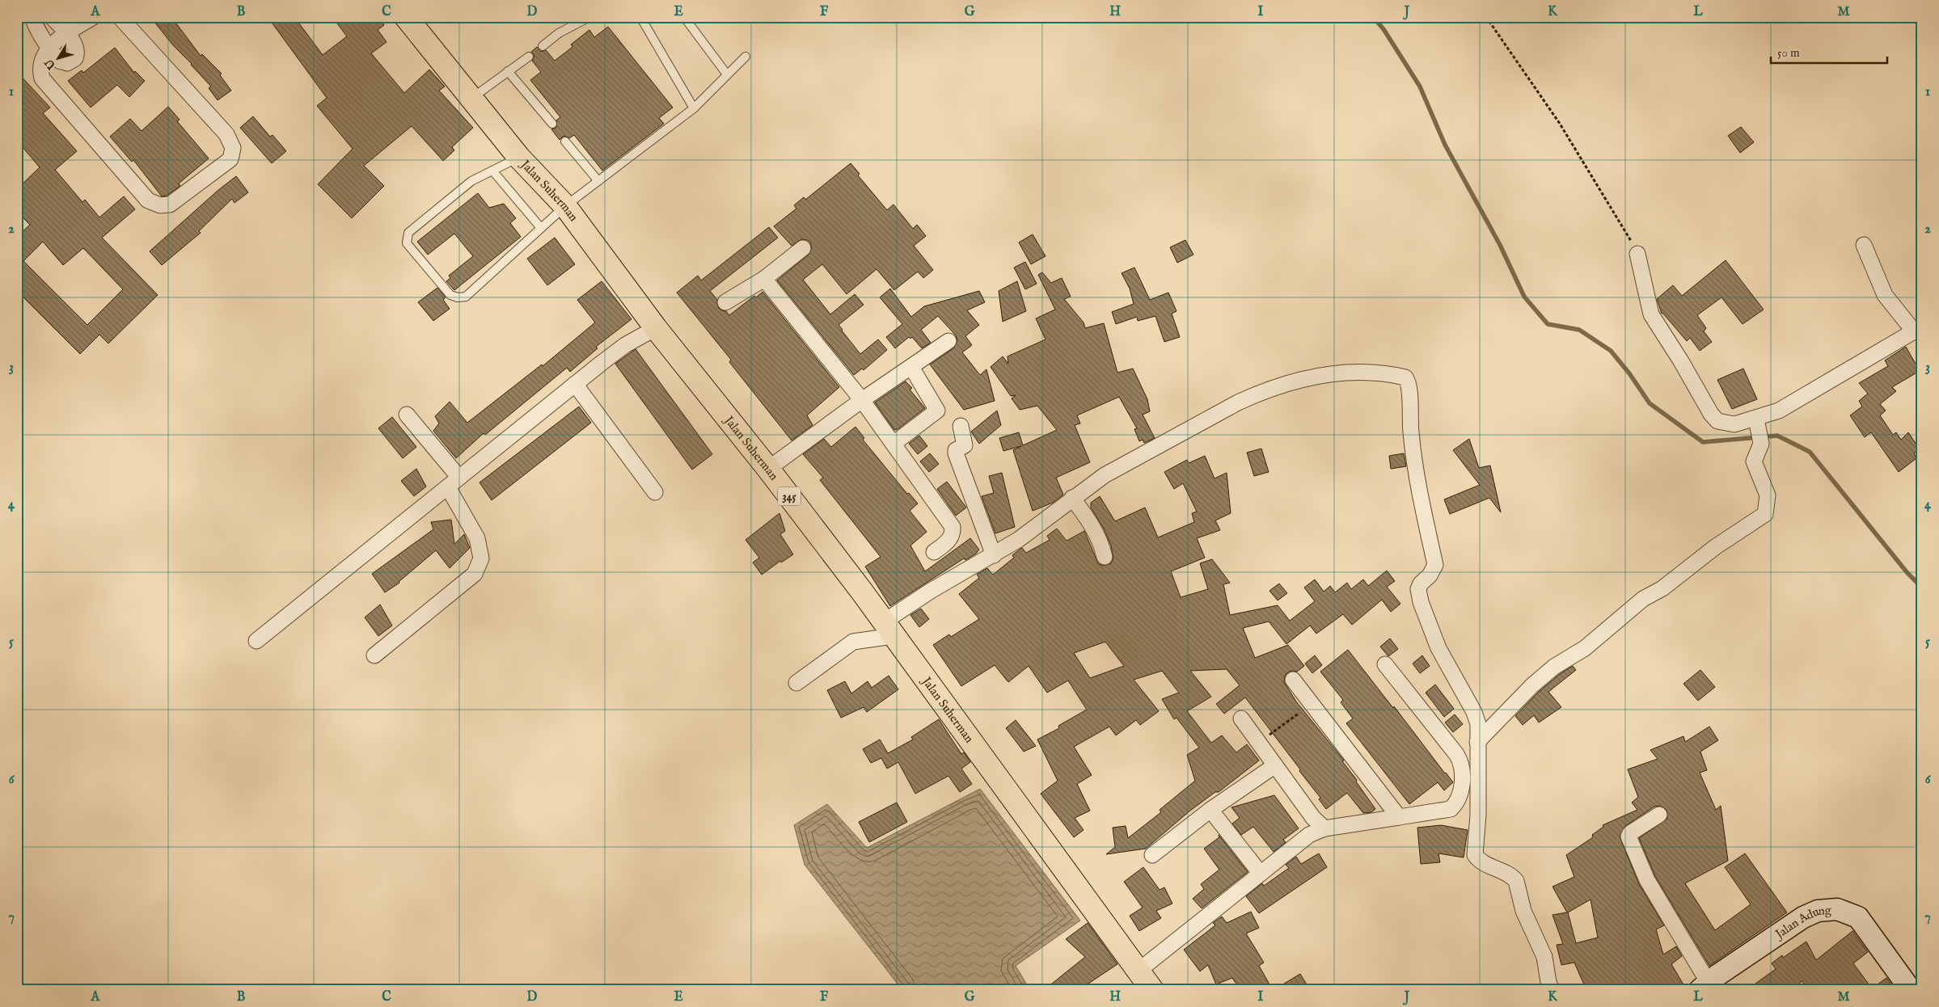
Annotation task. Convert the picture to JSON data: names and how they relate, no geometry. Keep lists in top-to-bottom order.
{
  "streets": {
    "main road": ["Jalan Suherman", "345", "Jalan Adung"]
  },
  "scale_bar": "50 m",
  "north": "bottom left",
  "grid": {
    "columns": [
      "A",
      "B",
      "C",
      "D",
      "E",
      "F",
      "G",
      "H",
      "I",
      "J",
      "K",
      "L",
      "M"
    ],
    "rows": [
      "1",
      "2",
      "3",
      "4",
      "5",
      "6",
      "7"
    ]
  }
}
